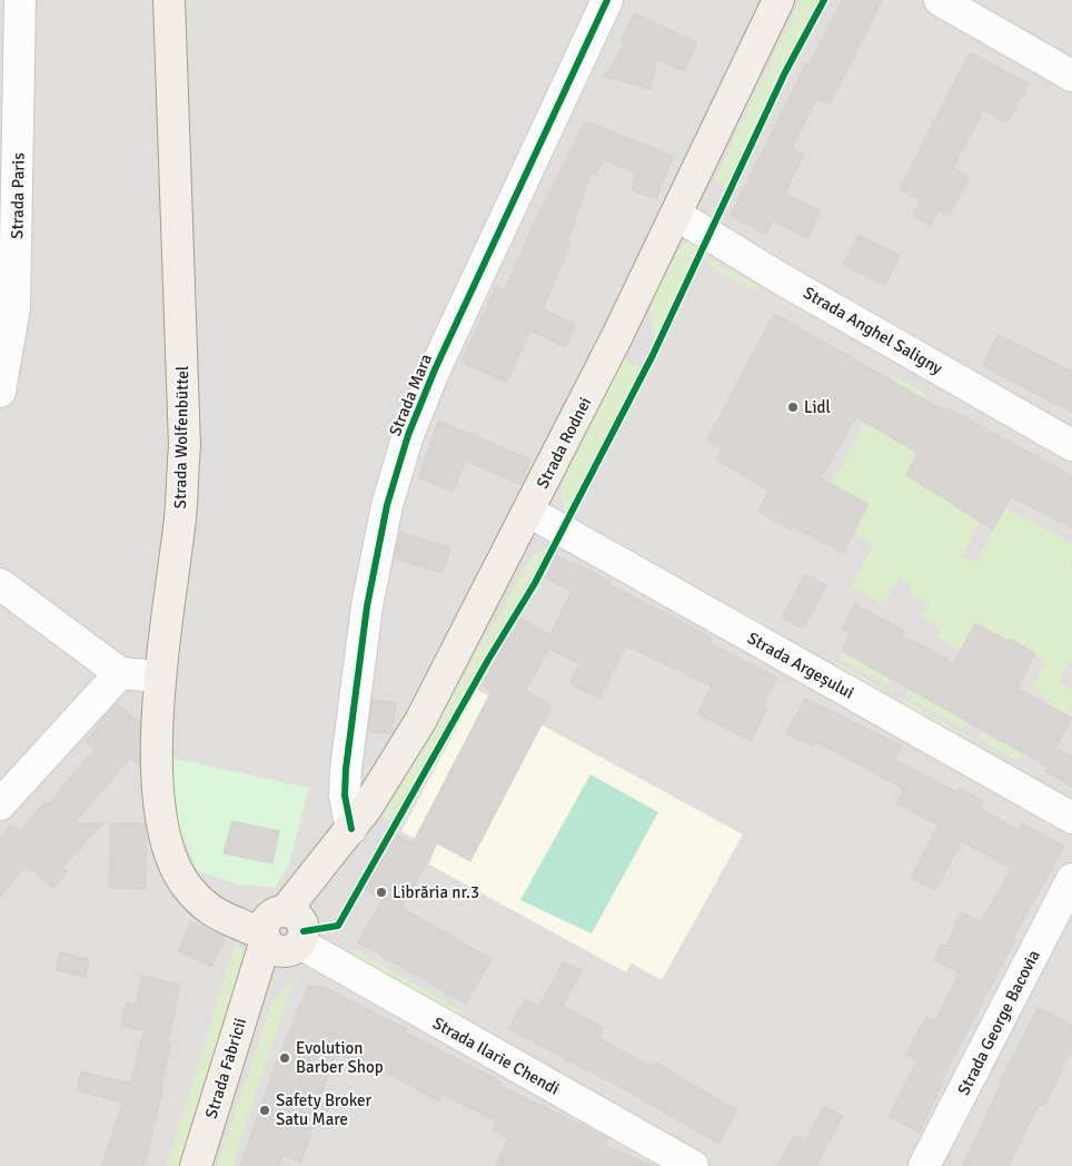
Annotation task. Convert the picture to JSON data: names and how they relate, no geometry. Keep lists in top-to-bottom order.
{
  "streets": {
    "main road": ["Strada Wolfenbüttel", "Strada Rodnei", "Strada Fabricii"],
    "street": [
      "Strada Paris",
      "Strada Anghel Saligny",
      "Strada Mara",
      "Strada Argeșului",
      "Strada George Bacovia",
      "Strada Ilarie Chendi"
    ]
  },
  "crossings": [
    ["Strada Anghel Saligny", "Strada Rodnei"],
    ["Strada Mara", "Strada Rodnei"],
    ["Strada Wolfenbüttel", "Strada Rodnei"],
    ["Strada Wolfenbüttel", "Strada Ilarie Chendi"],
    ["Strada Wolfenbüttel", "Strada Fabricii"],
    ["Strada Rodnei", "Strada Argeșului"],
    ["Strada Rodnei", "Strada Ilarie Chendi"],
    ["Strada Rodnei", "Strada Fabricii"],
    ["Strada Ilarie Chendi", "Strada Fabricii"]
  ],
  "places": [
    "Lidl",
    "Librăria nr.3",
    "Evolution Barber Shop",
    "Safety Broker Satu Mare"
  ]
}
